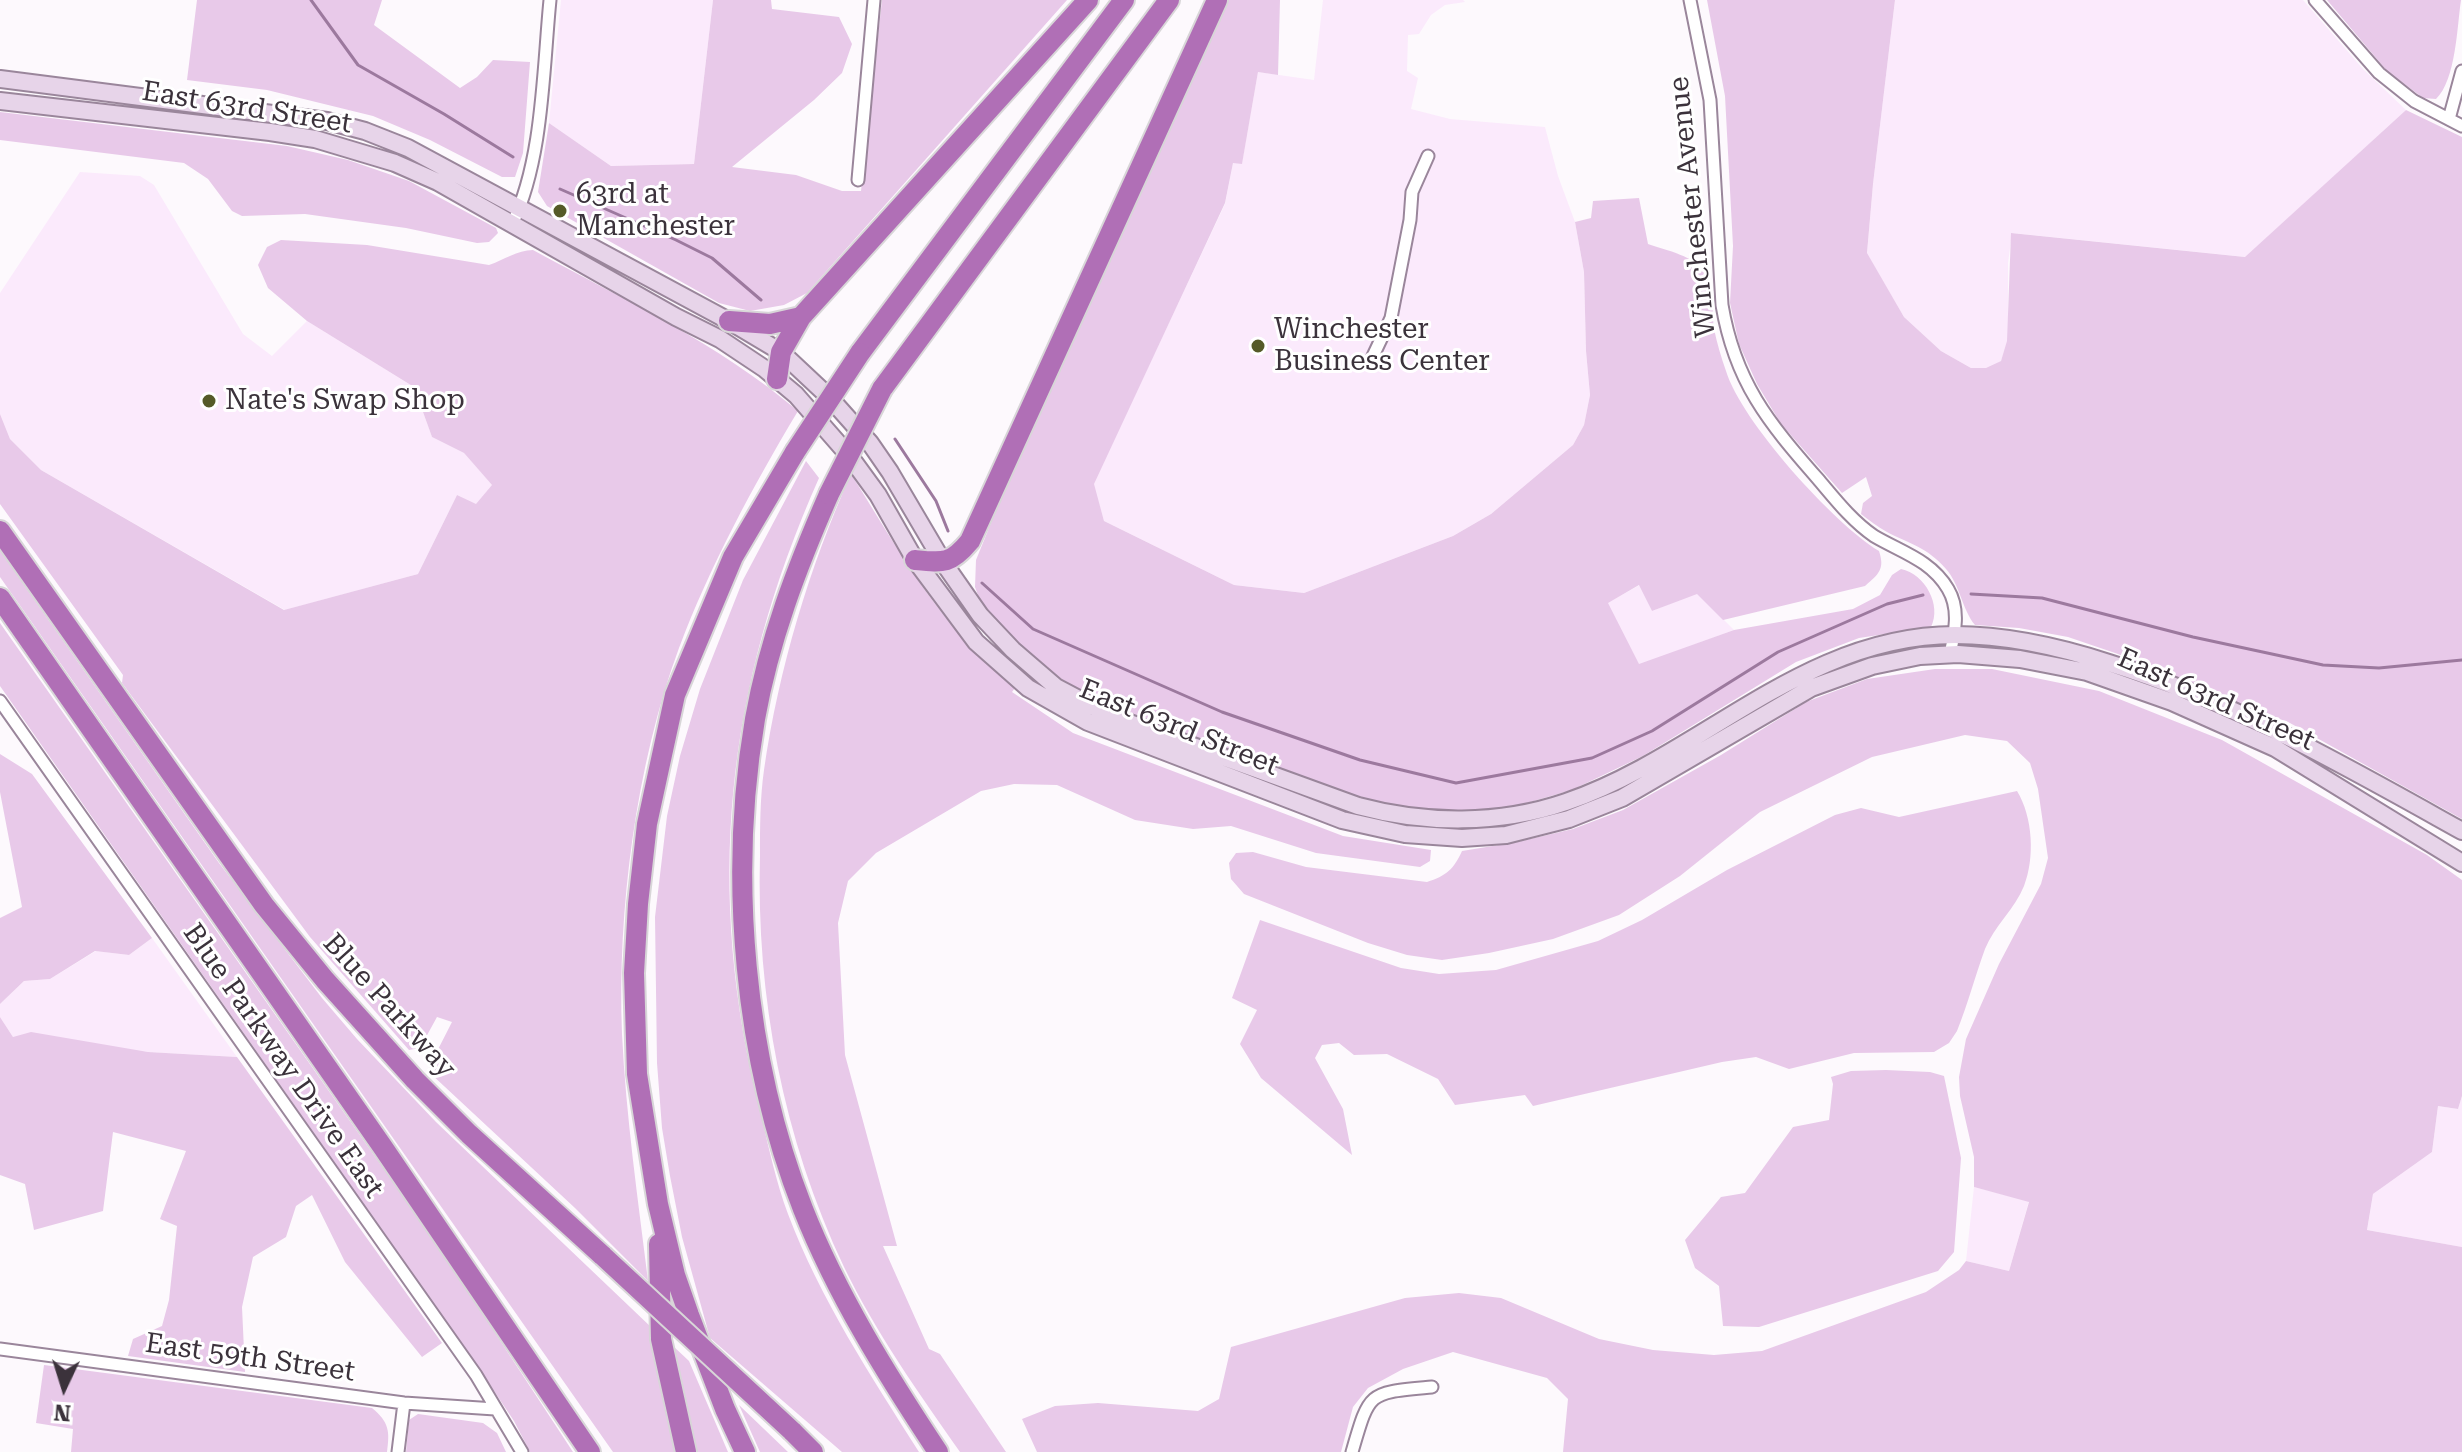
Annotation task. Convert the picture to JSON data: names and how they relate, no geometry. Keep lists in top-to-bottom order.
{
  "streets": {
    "highway": ["Blue Parkway"],
    "main road": ["East 63rd Street"],
    "street": ["Winchester Avenue", "Blue Parkway Drive East", "East 59th Street"]
  },
  "crossings": [
    ["East 63rd Street", "Winchester Avenue"],
    ["Blue Parkway Drive East", "East 59th Street"]
  ],
  "places": ["63rd at Manchester", "Winchester Business Center", "Nate's Swap Shop"],
  "north": "bottom"
}
